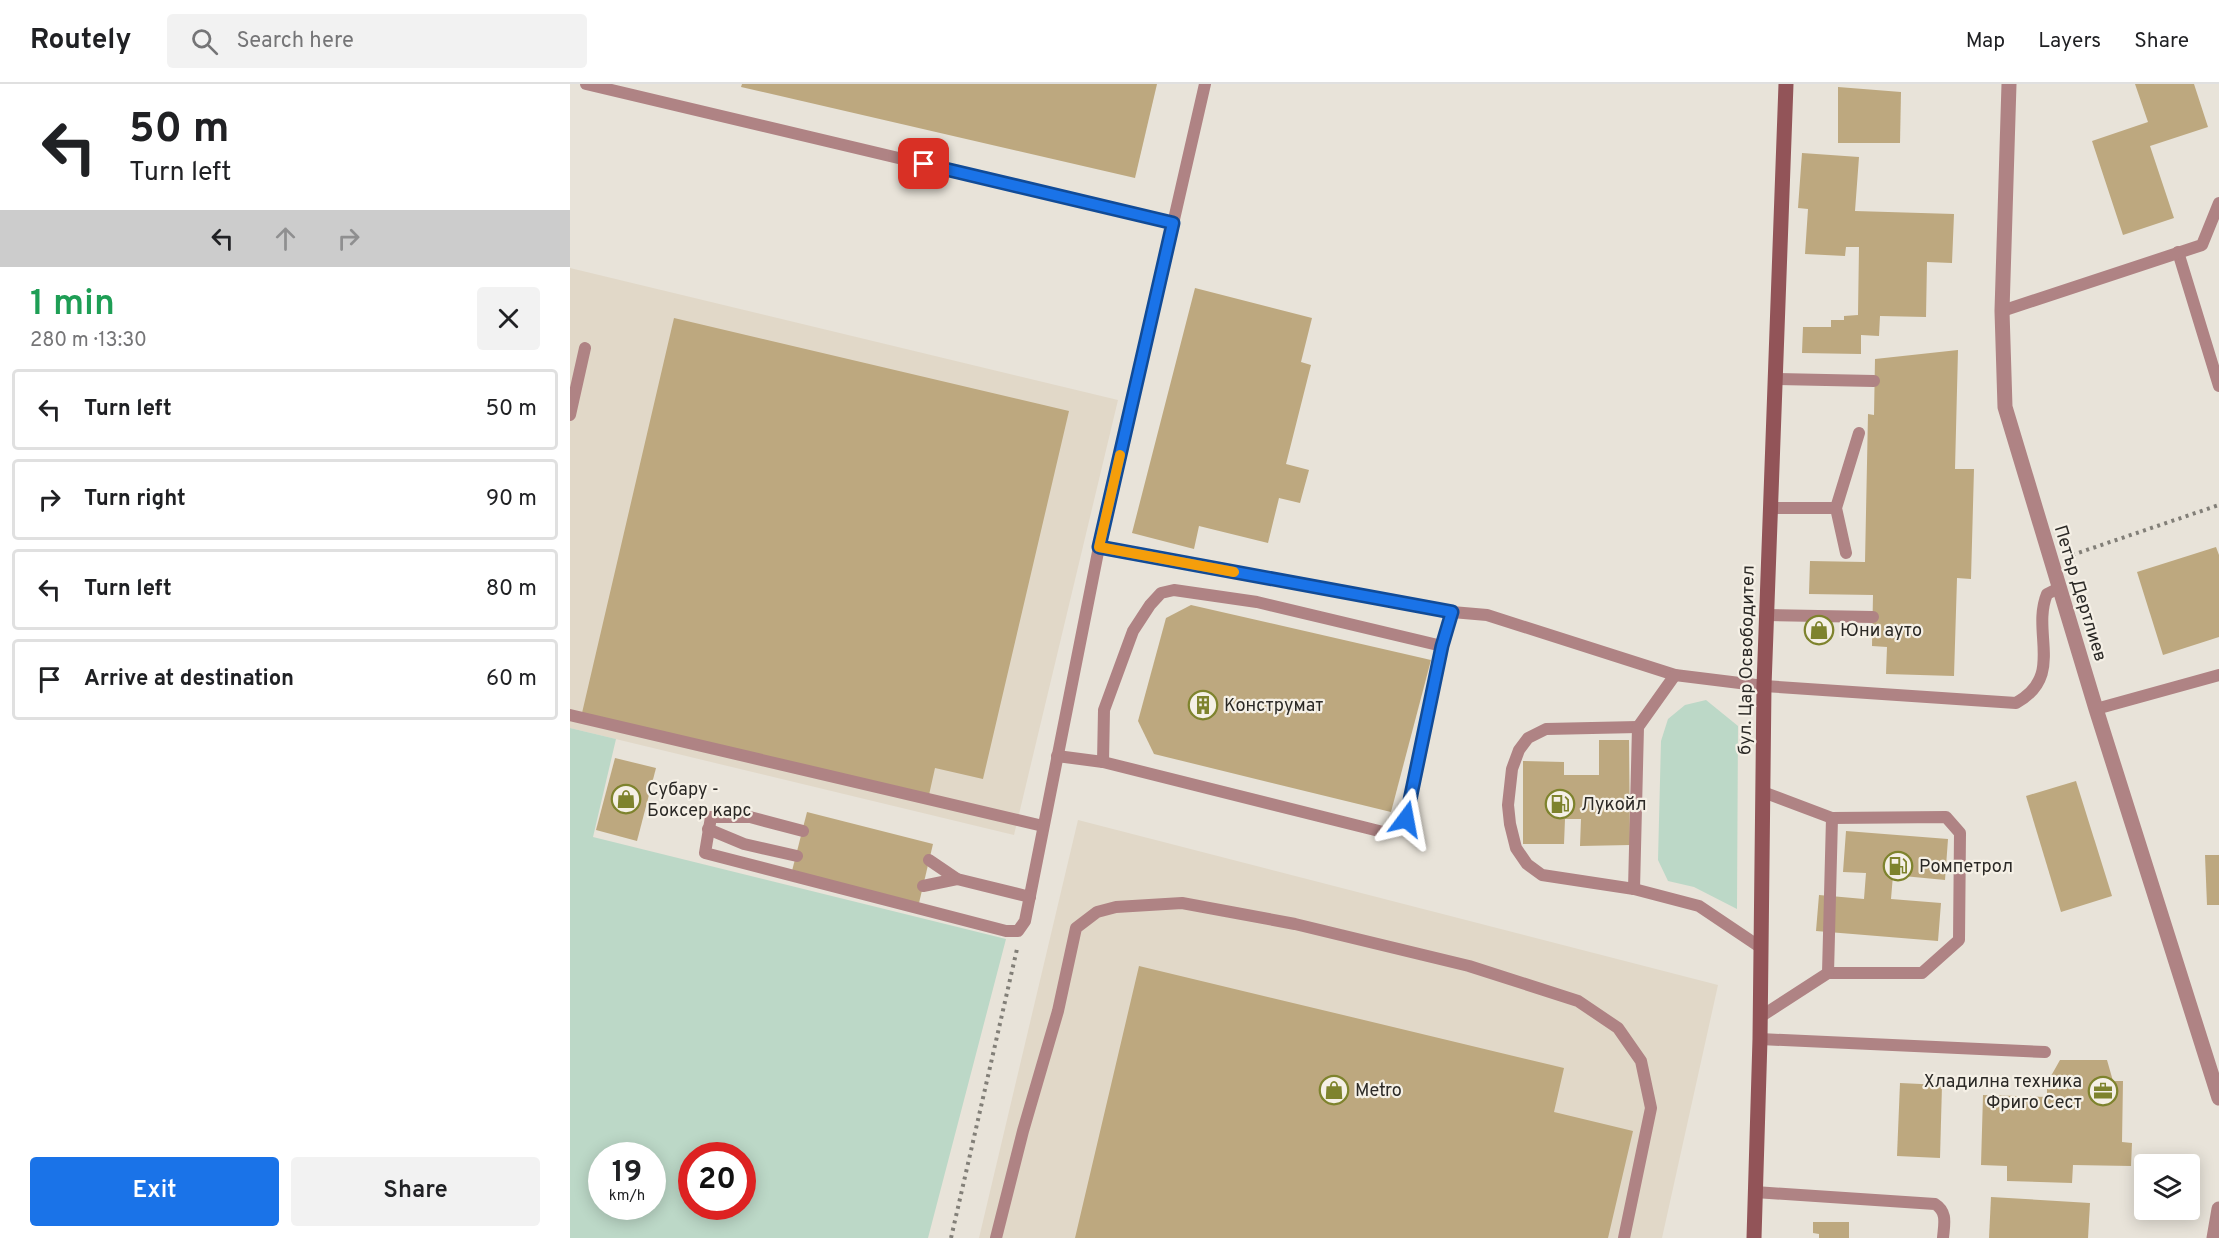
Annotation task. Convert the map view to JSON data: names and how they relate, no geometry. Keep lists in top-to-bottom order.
{
  "streets": {
    "main road": ["бул. Цар Освободител"],
    "street": ["Петър Дертлиев"]
  },
  "places": {
    "shop": ["Юни ауто", "Субару - Боксер карс", "Metro"],
    "building": ["Конструмат"],
    "fuel station": ["Лукойл", "Ромпетрол"],
    "office": ["Хладилна техника Фриго Сест"]
  },
  "page": {
    "header": "Routely",
    "search": "Search here",
    "nav": ["Map", "Layers", "Share"],
    "turn": ["50 m", "Turn left"],
    "heading": ["1 min", "280 m · 13:30"],
    "list": [
      {
        "name": "Turn left",
        "value": "50 m"
      },
      {
        "name": "Turn right",
        "value": "90 m"
      },
      {
        "name": "Turn left",
        "value": "80 m"
      },
      {
        "name": "Arrive at destination",
        "value": "60 m"
      }
    ],
    "speed": "19 km/h",
    "limit": "20",
    "buttons": ["Exit", "Share"]
  }
}
